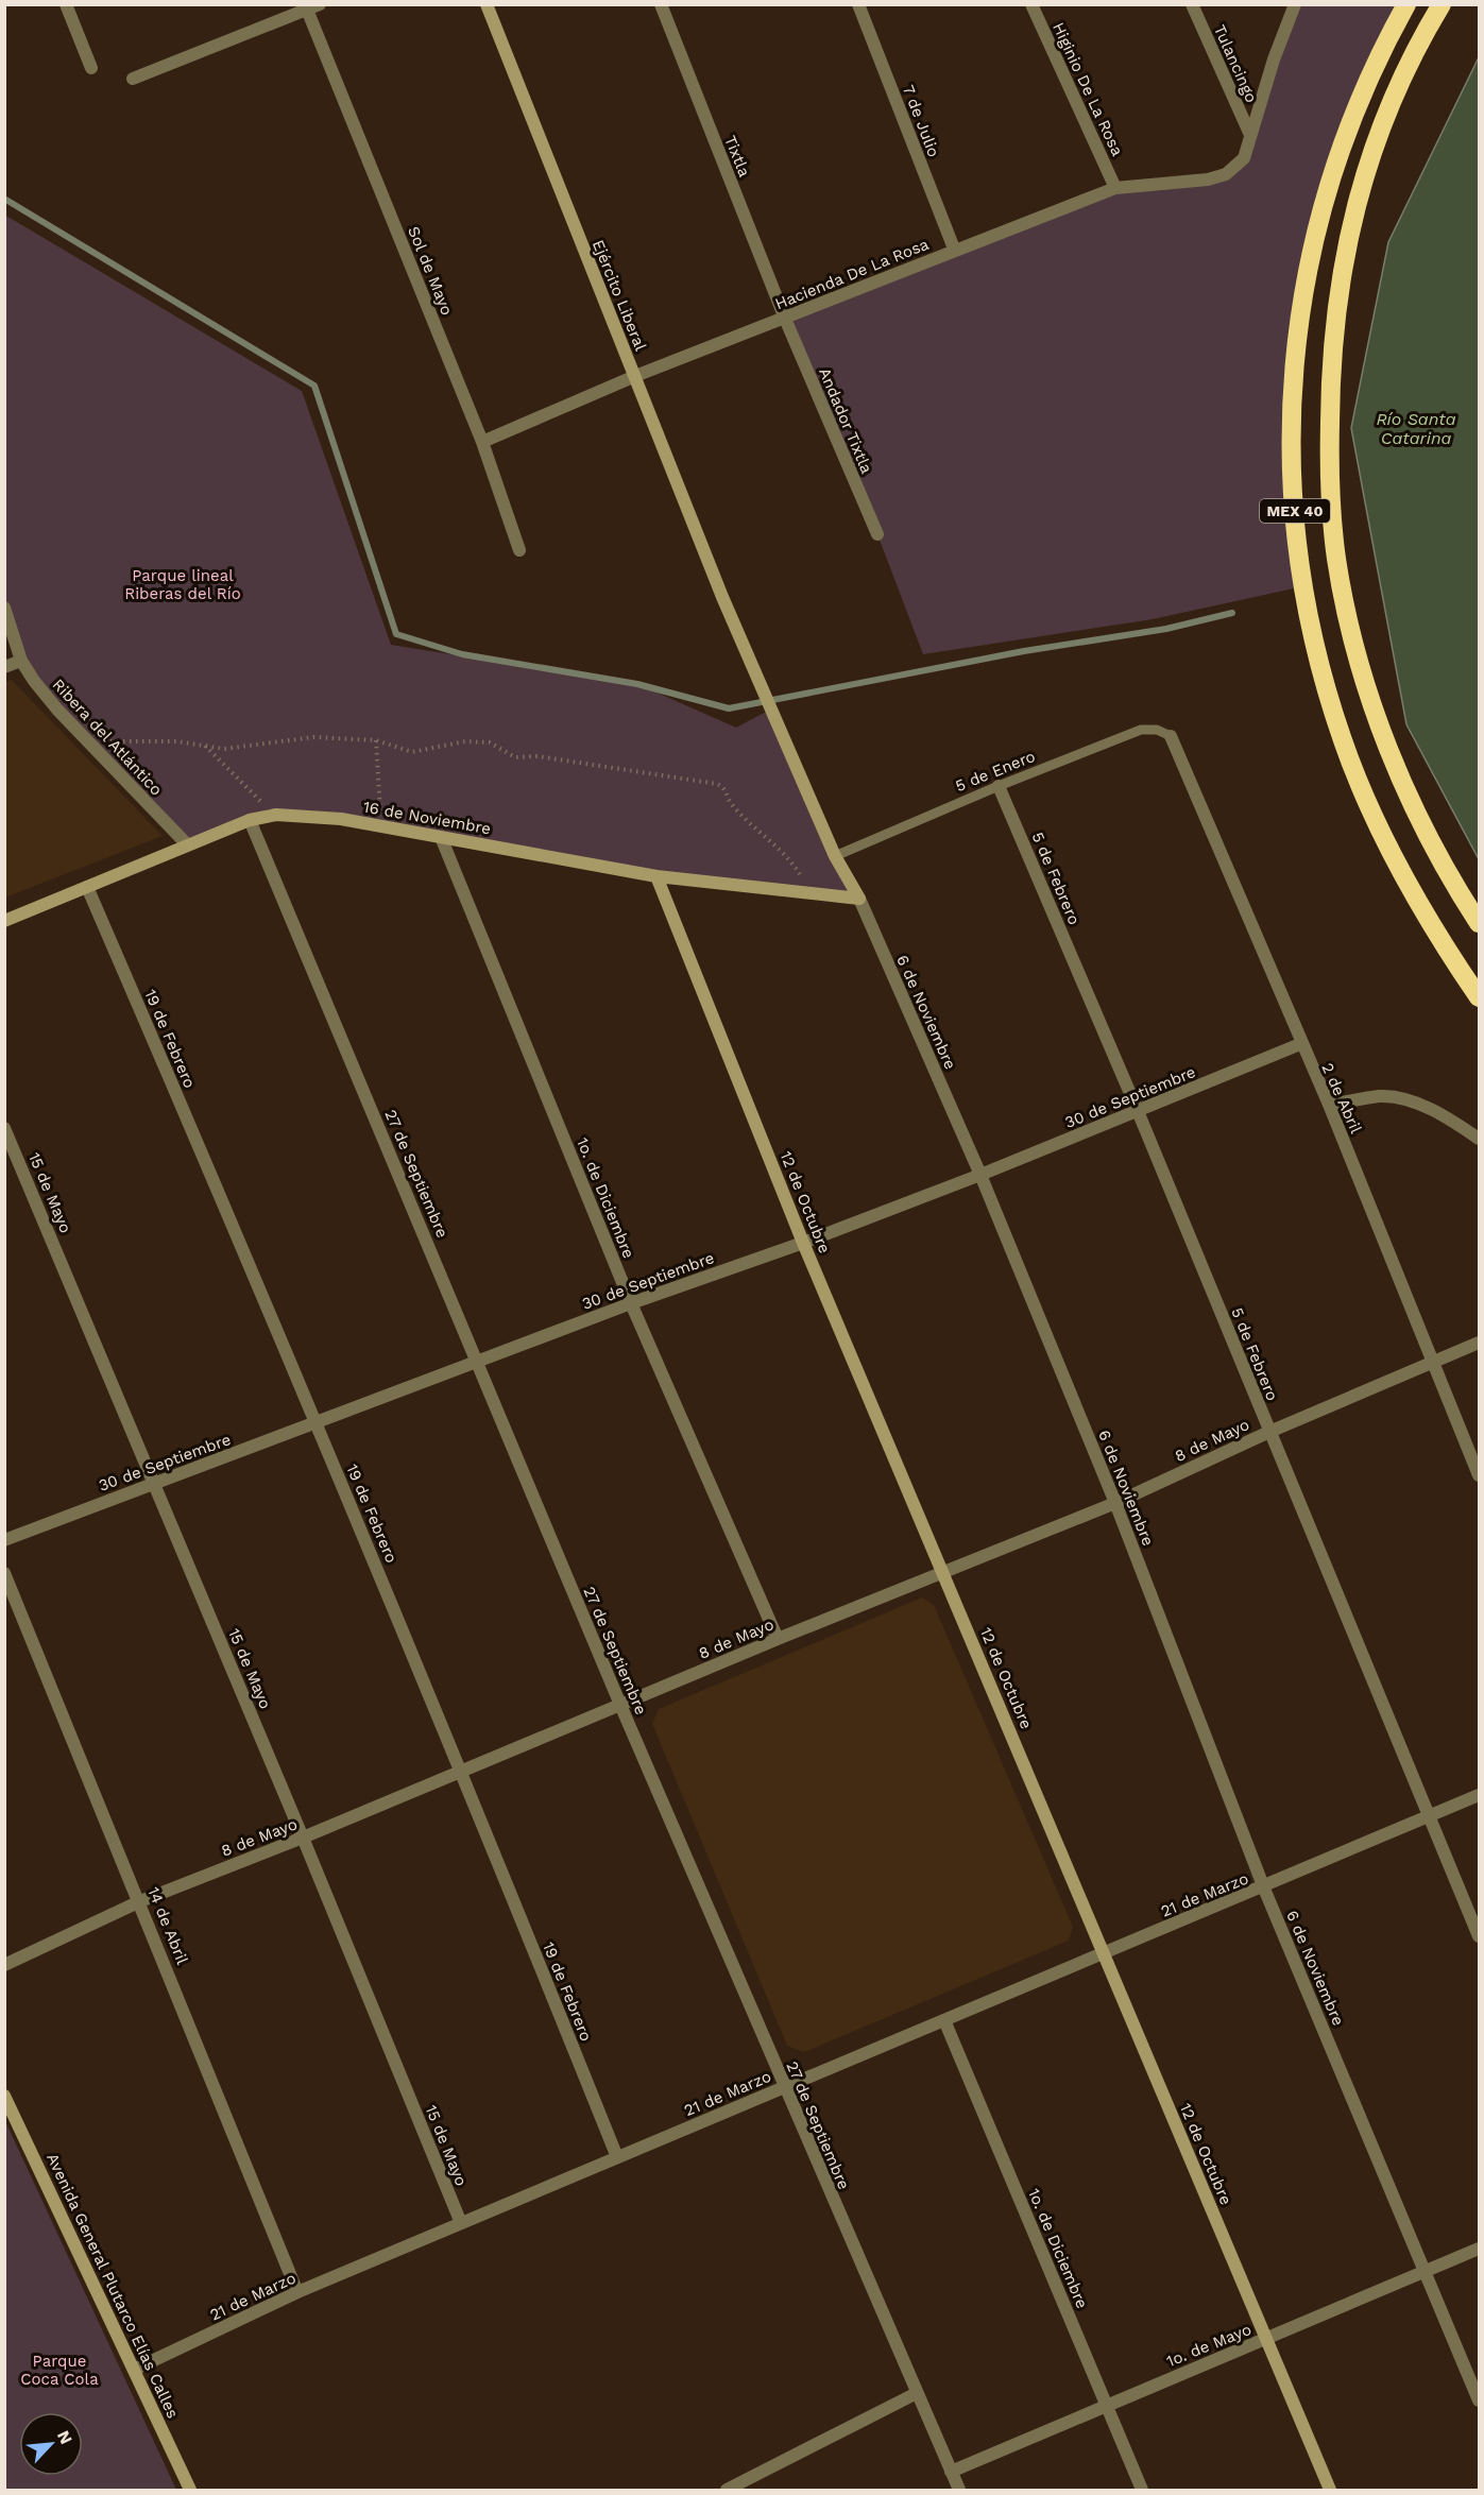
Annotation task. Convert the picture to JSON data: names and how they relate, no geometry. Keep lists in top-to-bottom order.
{
  "streets": {
    "highway": ["MEX 40"],
    "street": [
      "Tulancingo",
      "Higinio De La Rosa",
      "7 de Julio",
      "Tixtla",
      "Sol de Mayo",
      "Hacienda De La Rosa",
      "Ejército Liberal",
      "Andador Tixtla",
      "Ribera del Atlántico",
      "16 de Noviembre",
      "5 de Febrero",
      "6 de Noviembre",
      "19 de Febrero",
      "30 de Septiembre",
      "2 de Abril",
      "27 de Septiembre",
      "15 de Mayo",
      "1o. de Diciembre",
      "12 de Octubre",
      "8 de Mayo",
      "21 de Marzo",
      "14 de Abril",
      "Avenida General Plutarco Elías Calles",
      "1o. de Mayo"
    ],
    "lane": ["5 de Enero"]
  },
  "crossings": [
    ["Tulancingo", "Hacienda De La Rosa"],
    ["Higinio De La Rosa", "Hacienda De La Rosa"],
    ["7 de Julio", "Hacienda De La Rosa"],
    ["Tixtla", "Hacienda De La Rosa"],
    ["Tixtla", "Andador Tixtla"],
    ["Sol de Mayo", "Hacienda De La Rosa"],
    ["Hacienda De La Rosa", "Ejército Liberal"],
    ["Hacienda De La Rosa", "Andador Tixtla"],
    ["Ejército Liberal", "6 de Noviembre"],
    ["Ribera del Atlántico", "16 de Noviembre"],
    ["5 de Enero", "5 de Febrero"],
    ["5 de Enero", "6 de Noviembre"],
    ["5 de Enero", "2 de Abril"],
    ["16 de Noviembre", "6 de Noviembre"],
    ["16 de Noviembre", "19 de Febrero"],
    ["16 de Noviembre", "27 de Septiembre"],
    ["16 de Noviembre", "1o. de Diciembre"],
    ["16 de Noviembre", "12 de Octubre"],
    ["5 de Febrero", "30 de Septiembre"],
    ["5 de Febrero", "8 de Mayo"],
    ["5 de Febrero", "21 de Marzo"],
    ["6 de Noviembre", "30 de Septiembre"],
    ["6 de Noviembre", "8 de Mayo"],
    ["6 de Noviembre", "21 de Marzo"],
    ["6 de Noviembre", "1o. de Mayo"],
    ["19 de Febrero", "30 de Septiembre"],
    ["19 de Febrero", "8 de Mayo"],
    ["19 de Febrero", "21 de Marzo"],
    ["30 de Septiembre", "2 de Abril"],
    ["30 de Septiembre", "27 de Septiembre"],
    ["30 de Septiembre", "15 de Mayo"],
    ["30 de Septiembre", "1o. de Diciembre"],
    ["30 de Septiembre", "12 de Octubre"],
    ["2 de Abril", "8 de Mayo"],
    ["27 de Septiembre", "8 de Mayo"],
    ["27 de Septiembre", "21 de Marzo"],
    ["27 de Septiembre", "1o. de Mayo"],
    ["15 de Mayo", "8 de Mayo"],
    ["15 de Mayo", "21 de Marzo"],
    ["1o. de Diciembre", "8 de Mayo"],
    ["1o. de Diciembre", "21 de Marzo"],
    ["1o. de Diciembre", "1o. de Mayo"],
    ["12 de Octubre", "8 de Mayo"],
    ["12 de Octubre", "21 de Marzo"],
    ["12 de Octubre", "1o. de Mayo"],
    ["8 de Mayo", "14 de Abril"],
    ["21 de Marzo", "14 de Abril"],
    ["21 de Marzo", "Avenida General Plutarco Elías Calles"]
  ],
  "water": ["Río Santa Catarina"],
  "parks": ["Parque lineal Riberas del Río", "Parque Coca Cola"],
  "north": "top right"
}
